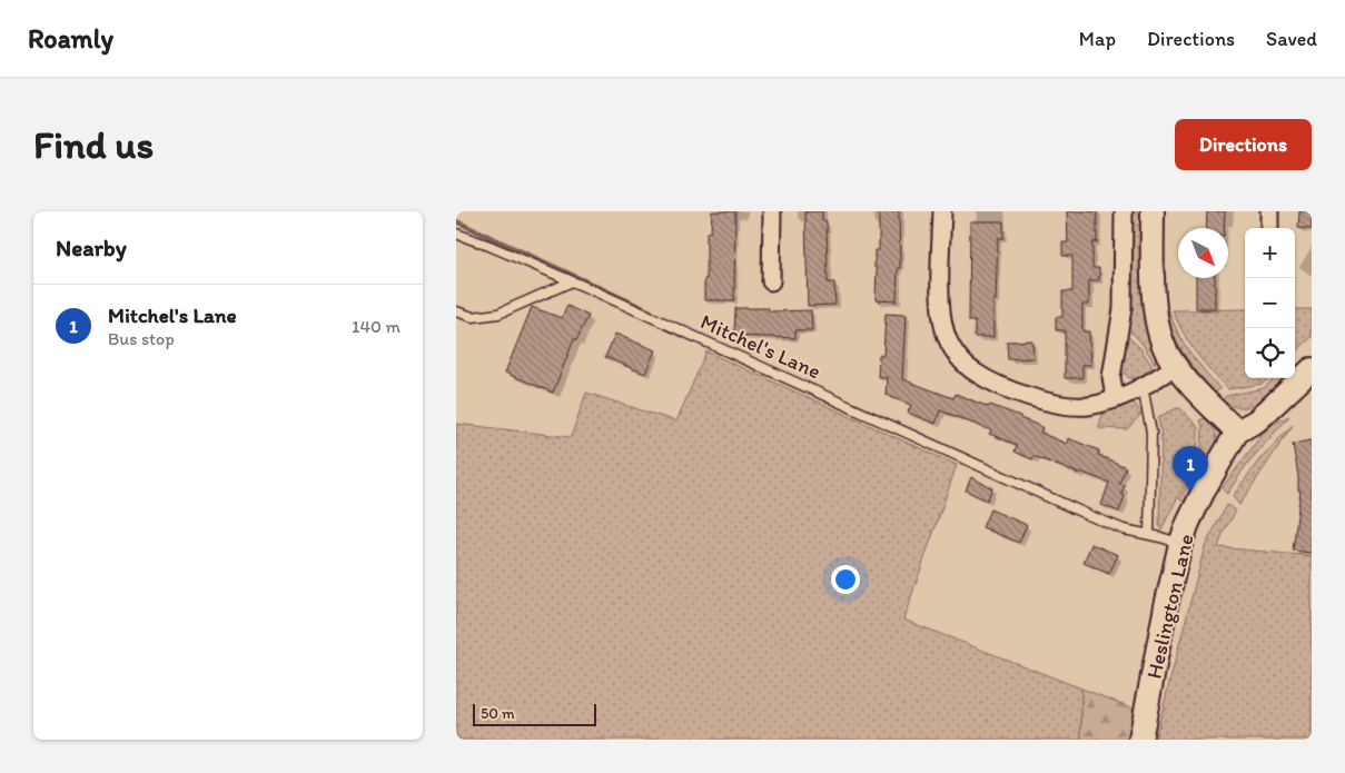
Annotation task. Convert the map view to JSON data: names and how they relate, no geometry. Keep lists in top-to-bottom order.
{
  "streets": {
    "street": ["Heslington Lane"],
    "lane": ["Mitchel's Lane"]
  },
  "crossings": [
    ["Mitchel's Lane", "Heslington Lane"]
  ],
  "scale_bar": "50 m",
  "north": "bottom right",
  "page": {
    "header": "Roamly",
    "nav": ["Map", "Directions", "Saved"],
    "buttons": "Directions",
    "title": "Find us",
    "heading": "Nearby",
    "map_buttons": ["+", "−"],
    "list": [
      {
        "mark": "1",
        "name": "Mitchel's Lane",
        "note": "Bus stop",
        "value": "140 m"
      }
    ],
    "pins": "1",
    "scale": "50 m"
  }
}
